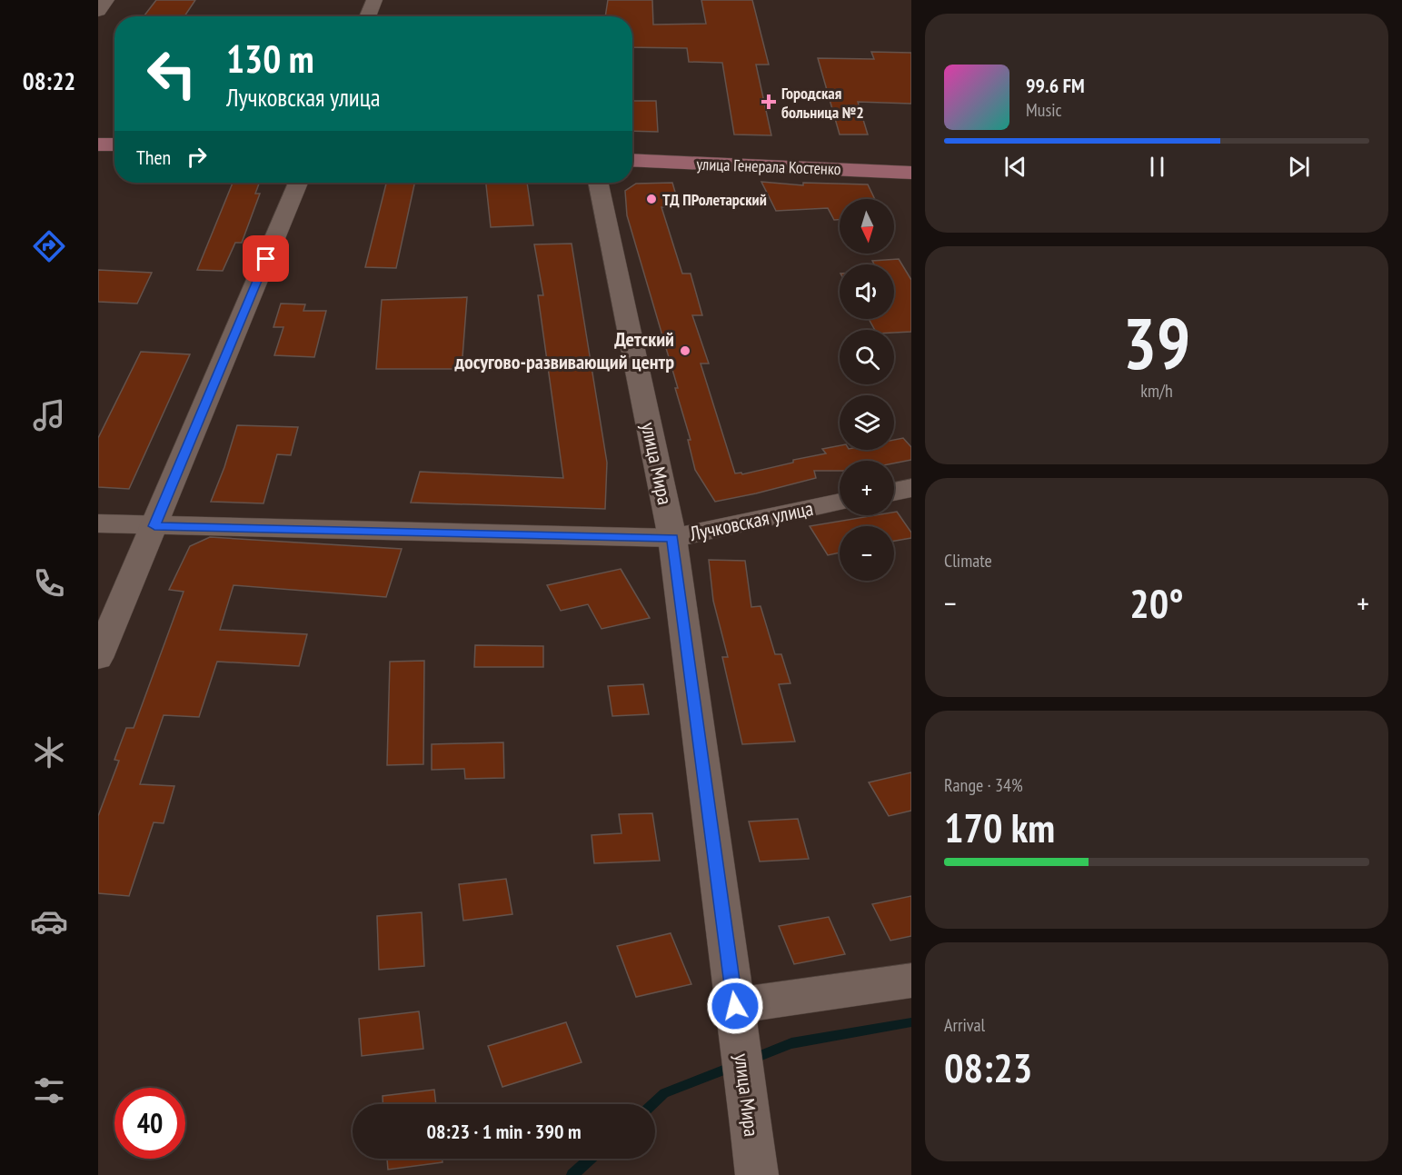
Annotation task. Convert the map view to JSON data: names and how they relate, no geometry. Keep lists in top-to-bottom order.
{
  "streets": {
    "main road": ["улица Генерала Костенко"],
    "street": ["улица Мира", "Лучковская улица"]
  },
  "crossings": [
    ["улица Мира", "Лучковская улица"]
  ],
  "places": {
    "health": ["Городская больница №2"],
    "other": ["ТД ПРолетарский", "Детский досугово-развивающий центр"]
  },
  "north": "bottom",
  "page": {
    "tabs": "08:22",
    "turn": ["130 m", "Лучковская улица"],
    "song": ["99.6 FM", "Music"],
    "then": "Then",
    "map_buttons": ["+", "−"],
    "tile": [
      ["39", "km/h"],
      "Climate",
      ["Range · 34%", "170 km"],
      ["Arrival", "08:23"]
    ],
    "heat": ["−", "20°", "+"],
    "limit": "40",
    "trip": "08:23 · 1 min · 390 m"
  }
}
